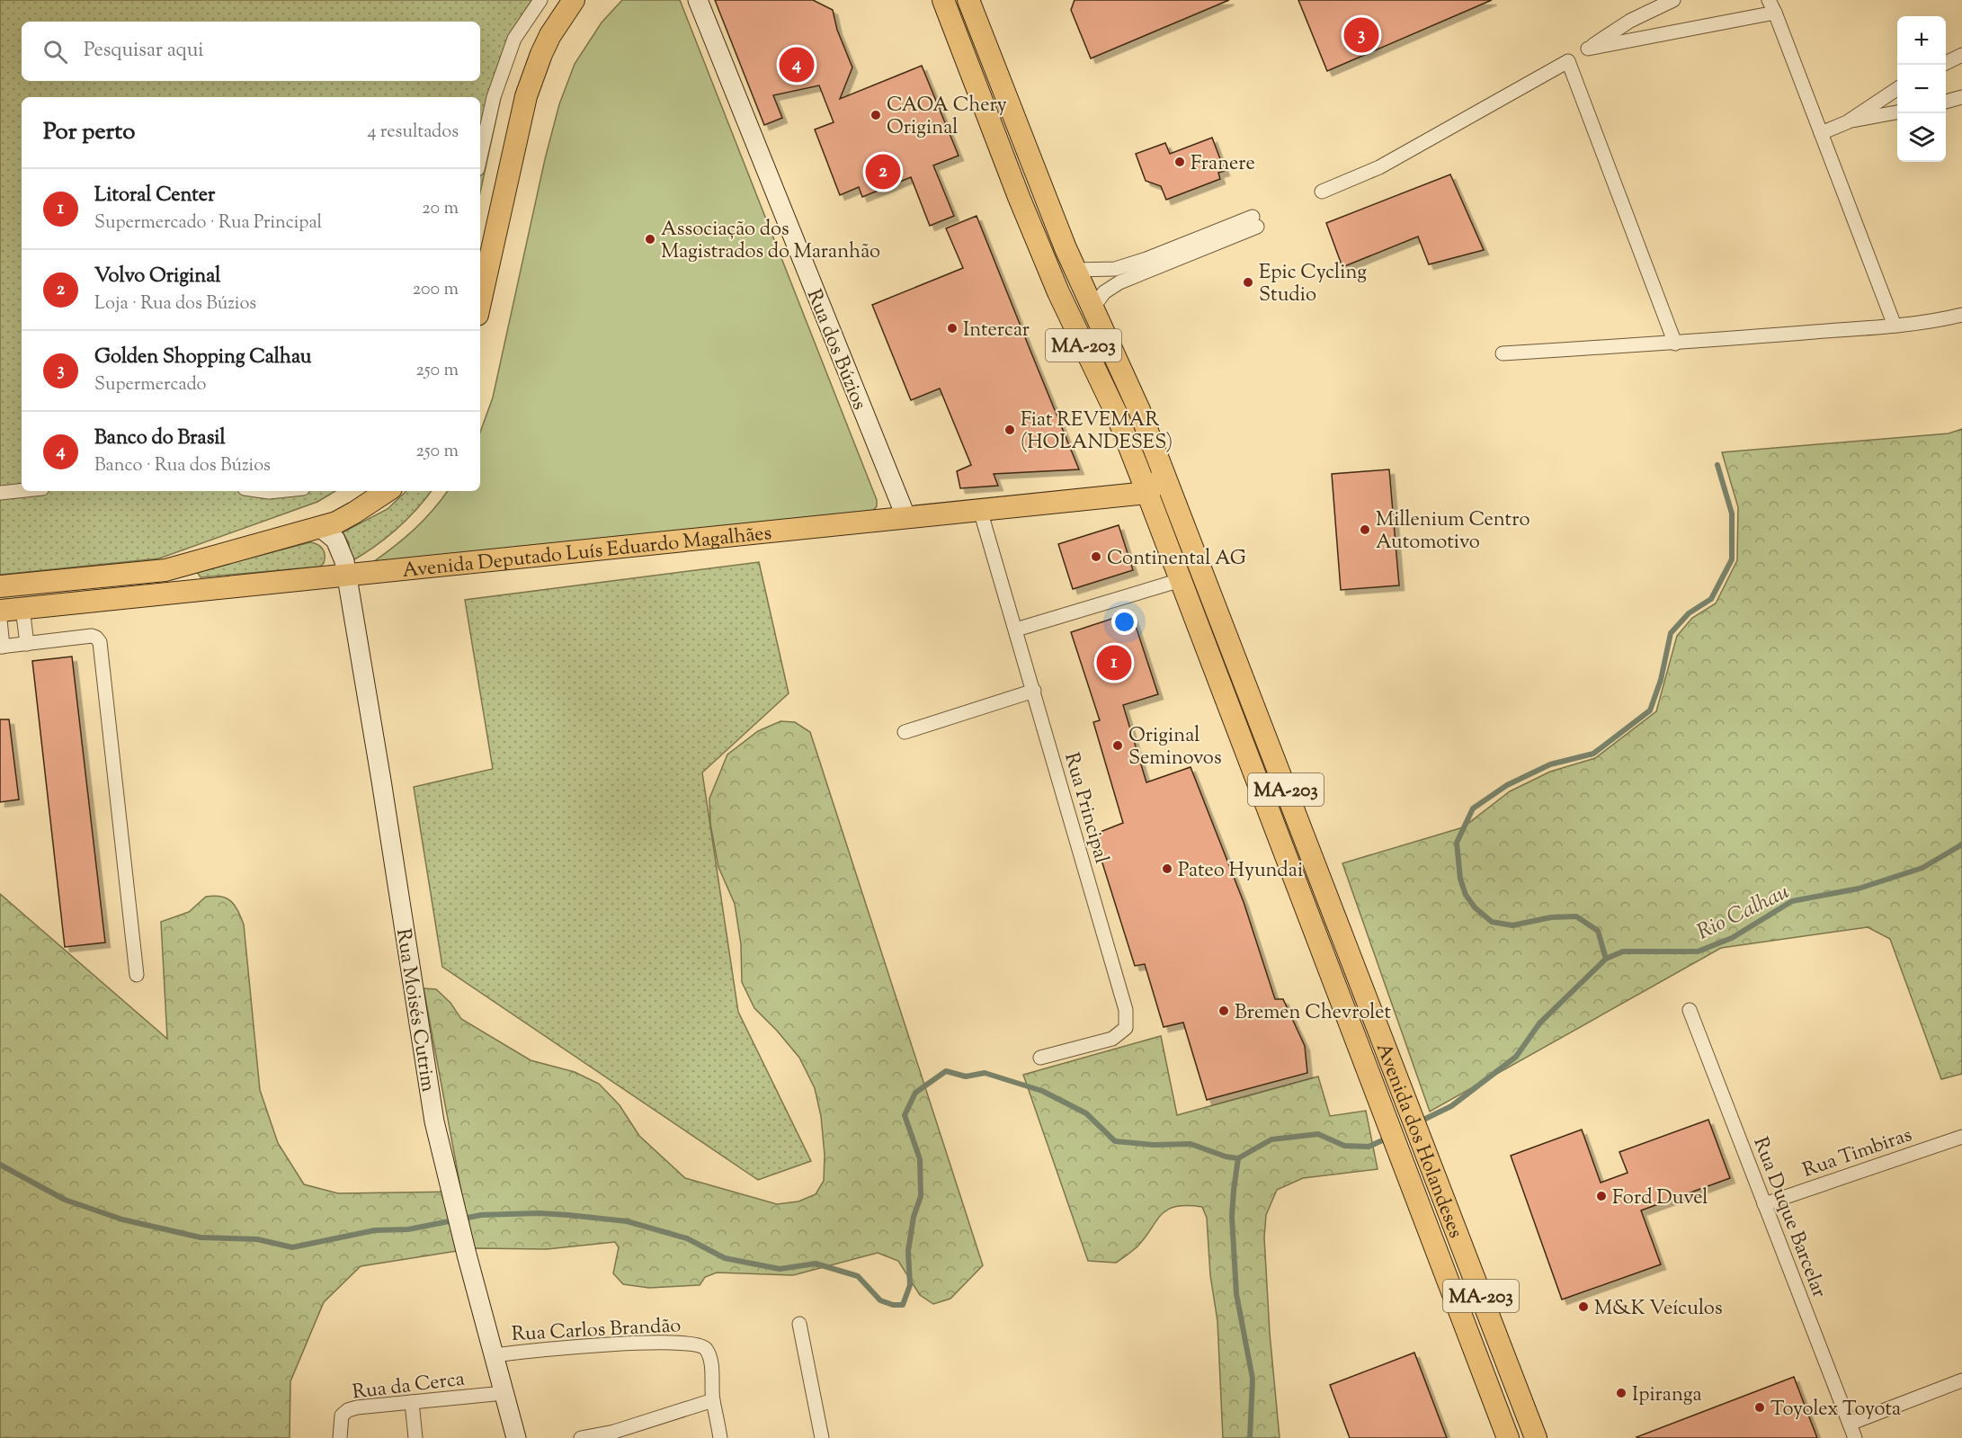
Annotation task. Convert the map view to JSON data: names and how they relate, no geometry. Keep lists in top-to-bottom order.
{
  "streets": {
    "main road": ["MA-203", "Avenida Deputado Luís Eduardo Magalhães", "Avenida dos Holandeses"],
    "street": [
      "Rua dos Búzios",
      "Rua Principal",
      "Rua Moisés Cutrim",
      "Rua Timbiras",
      "Rua Duque Barcelar",
      "Rua Carlos Brandão",
      "Rua da Cerca"
    ]
  },
  "crossings": [
    ["Rua dos Búzios", "Avenida Deputado Luís Eduardo Magalhães"],
    ["Avenida Deputado Luís Eduardo Magalhães", "Rua Principal"],
    ["Avenida Deputado Luís Eduardo Magalhães", "Rua Moisés Cutrim"],
    ["Avenida Deputado Luís Eduardo Magalhães", "Avenida dos Holandeses"],
    ["Rua Moisés Cutrim", "Rua Carlos Brandão"],
    ["Rua Moisés Cutrim", "Rua da Cerca"],
    ["Rua Timbiras", "Rua Duque Barcelar"]
  ],
  "water": ["Rio Calhau"],
  "places": [
    "CAOA Chery Original",
    "Franere",
    "Associação dos Magistrados do Maranhão",
    "Epic Cycling Studio",
    "Intercar",
    "Fiat REVEMAR (HOLANDESES)",
    "Millenium Centro Automotivo",
    "Continental AG",
    "Original Seminovos",
    "Pateo Hyundai",
    "Bremen Chevrolet",
    "Ford Duvel",
    "M&K Veículos",
    "Ipiranga",
    "Toyolex Toyota"
  ],
  "page": {
    "pins": [
      "3",
      "4",
      "2",
      "1"
    ],
    "map_buttons": ["+", "−"],
    "search": "Pesquisar aqui",
    "heading": ["Por perto", "4 resultados"],
    "list": [
      {
        "mark": "1",
        "name": "Litoral Center",
        "note": "Supermercado · Rua Principal",
        "value": "20 m"
      },
      {
        "mark": "2",
        "name": "Volvo Original",
        "note": "Loja · Rua dos Búzios",
        "value": "200 m"
      },
      {
        "mark": "3",
        "name": "Golden Shopping Calhau",
        "note": "Supermercado",
        "value": "250 m"
      },
      {
        "mark": "4",
        "name": "Banco do Brasil",
        "note": "Banco · Rua dos Búzios",
        "value": "250 m"
      }
    ]
  }
}
